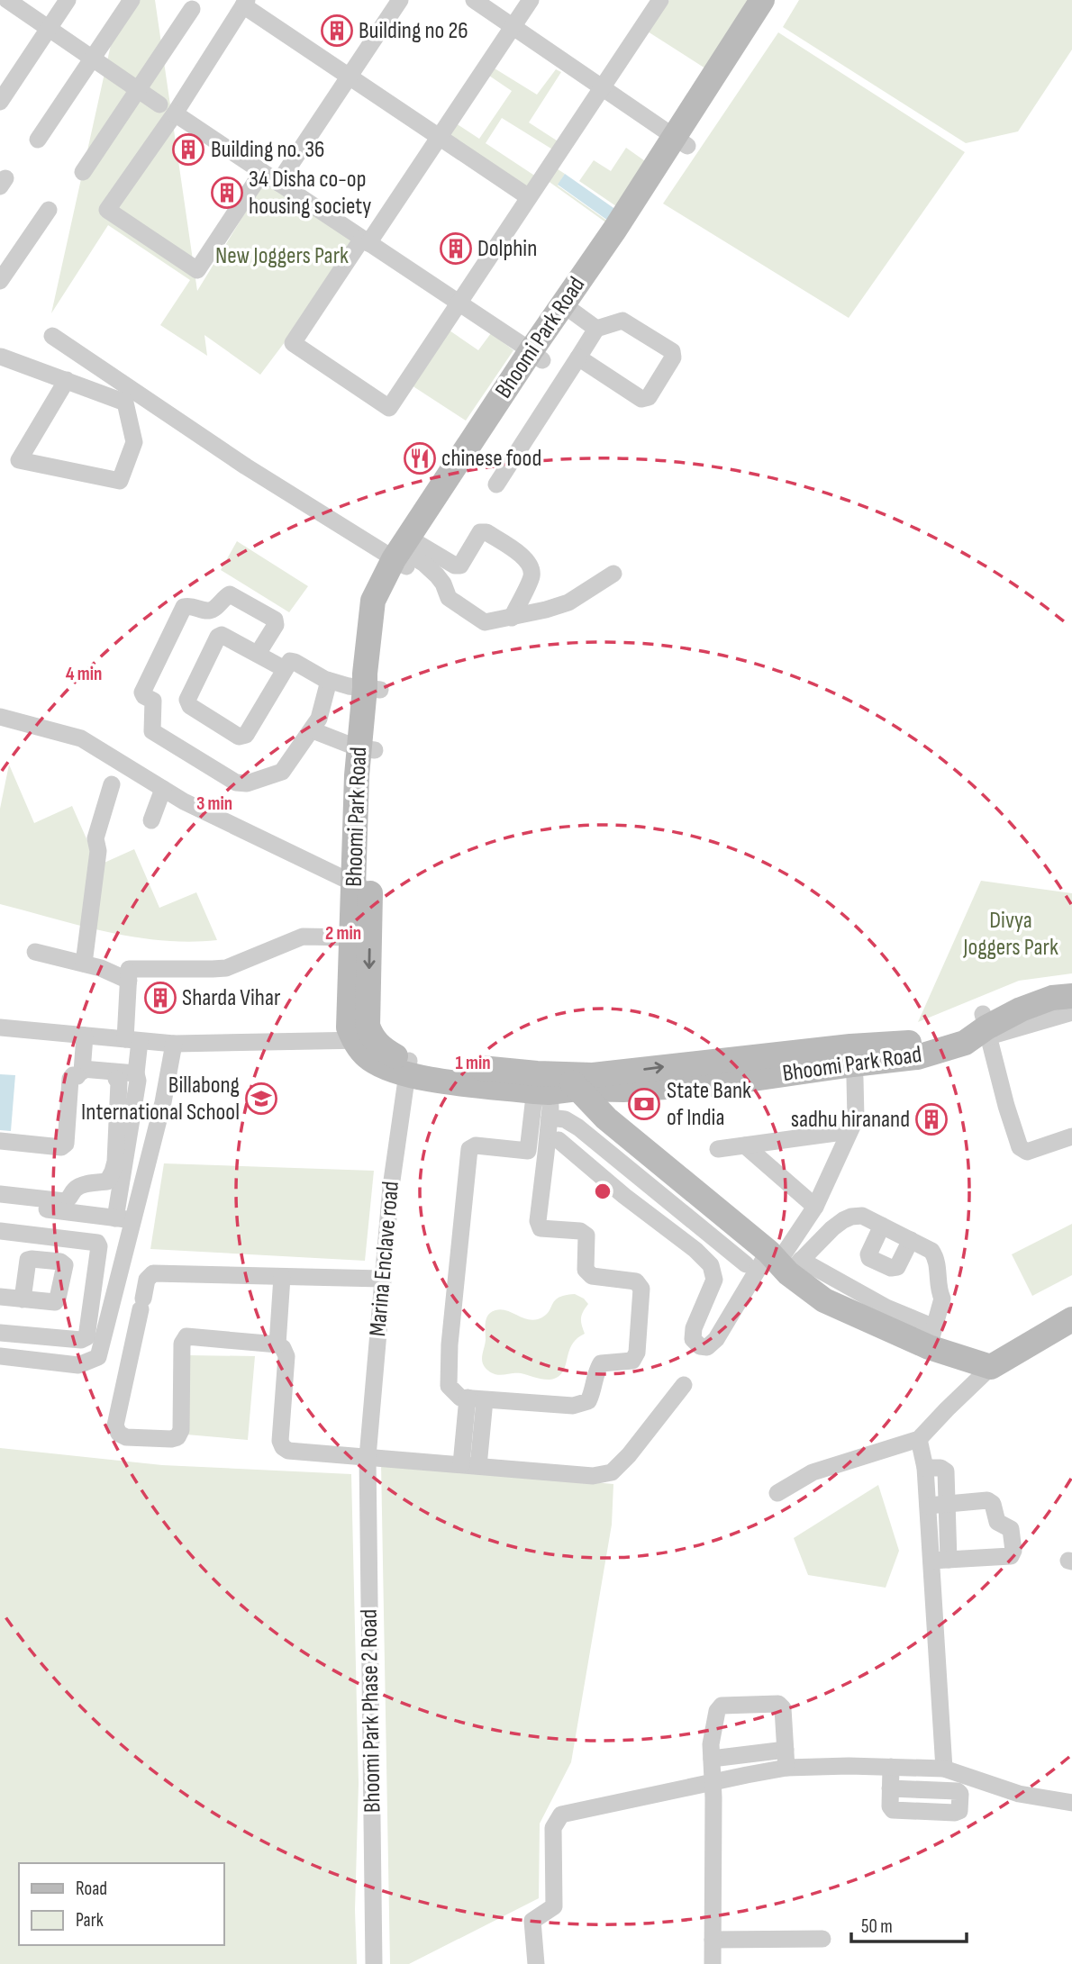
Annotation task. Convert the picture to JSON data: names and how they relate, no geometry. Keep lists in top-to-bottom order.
{
  "streets": {
    "main road": ["Bhoomi Park Road"],
    "street": ["Marina Enclave road", "Bhoomi Park Phase 2 Road"]
  },
  "crossings": [
    ["Marina Enclave road", "Bhoomi Park Phase 2 Road"]
  ],
  "parks": ["New Joggers Park", "Divya Joggers Park"],
  "places": {
    "building": [
      "Building no 26",
      "Building no. 36",
      "34 Disha co-op housing society",
      "Dolphin",
      "Sharda Vihar",
      "sadhu hiranand"
    ],
    "restaurant": ["chinese food"],
    "school or university": ["Billabong International School"],
    "bank": ["State Bank of India"]
  },
  "legend": ["Road", "Park"],
  "scale_bar": "50 m",
  "rings": [
    "4 min",
    "3 min",
    "2 min",
    "1 min"
  ]
}
